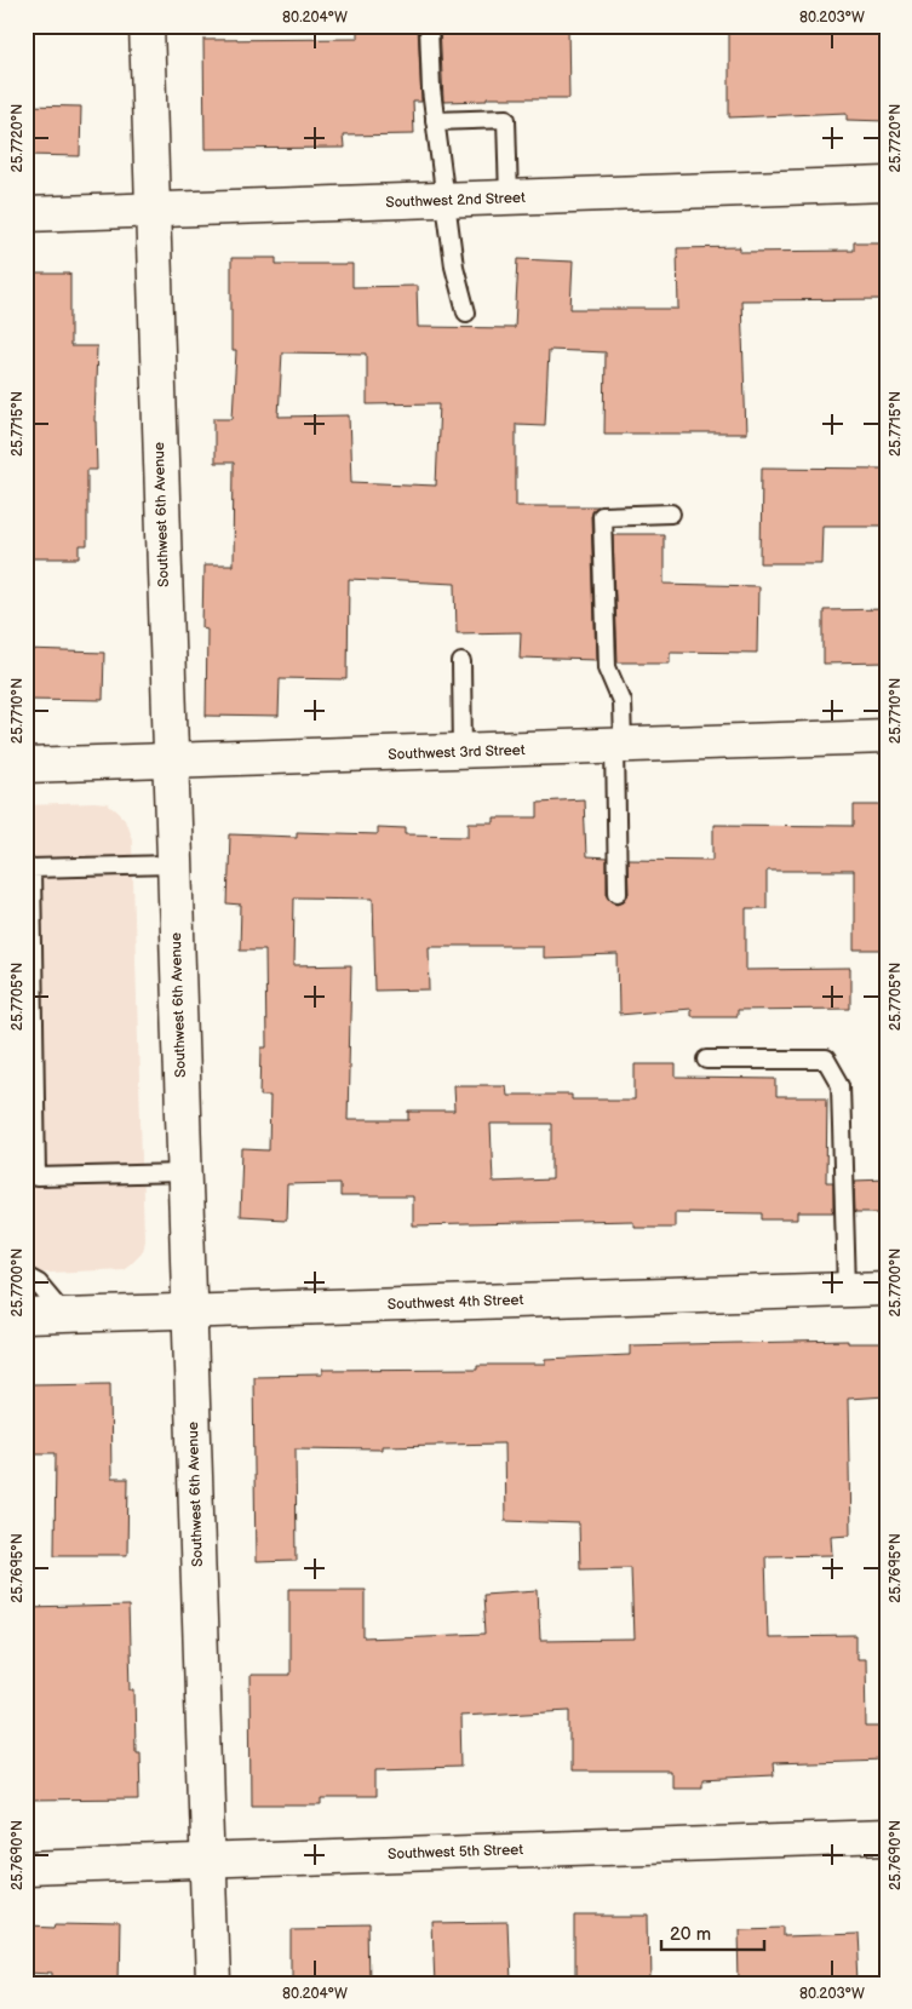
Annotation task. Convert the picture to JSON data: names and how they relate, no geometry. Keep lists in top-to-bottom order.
{
  "streets": {
    "street": [
      "Southwest 2nd Street",
      "Southwest 6th Avenue",
      "Southwest 3rd Street",
      "Southwest 4th Street",
      "Southwest 5th Street"
    ]
  },
  "crossings": [
    ["Southwest 2nd Street", "Southwest 6th Avenue"],
    ["Southwest 6th Avenue", "Southwest 3rd Street"],
    ["Southwest 6th Avenue", "Southwest 4th Street"],
    ["Southwest 6th Avenue", "Southwest 5th Street"]
  ],
  "scale_bar": "20 m",
  "coordinates": [
    "80.204°W",
    "80.203°W",
    "25.7720°N",
    "25.7715°N",
    "25.7710°N",
    "25.7705°N",
    "25.7700°N",
    "25.7695°N",
    "25.7690°N"
  ]
}
